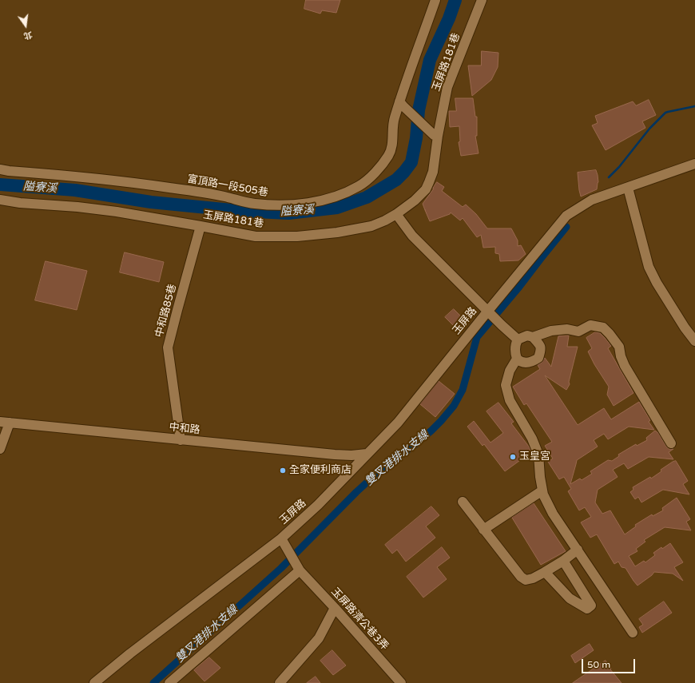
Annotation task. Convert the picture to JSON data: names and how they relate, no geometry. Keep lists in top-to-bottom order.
{
  "streets": {
    "street": [
      "玉屏路181巷",
      "富頂路一段505巷",
      "中和路85巷",
      "玉屏路",
      "中和路",
      "玉屏路濟公巷3弄"
    ]
  },
  "crossings": [
    ["玉屏路181巷", "中和路85巷"],
    ["中和路85巷", "中和路"],
    ["玉屏路", "中和路"],
    ["玉屏路", "玉屏路濟公巷3弄"]
  ],
  "water": ["隘寮溪", "雙叉港排水支線"],
  "places": ["玉皇宮", "全家便利商店"],
  "scale_bar": "50 m",
  "north": "bottom"
}
